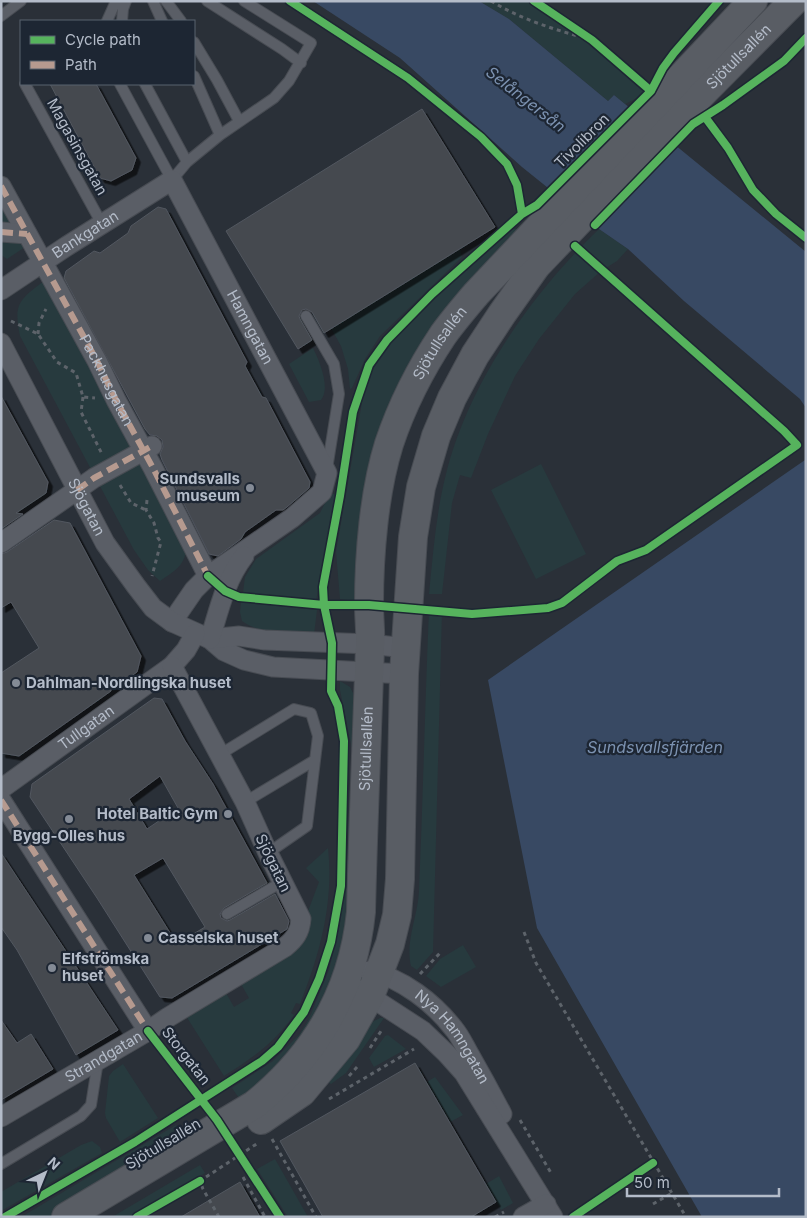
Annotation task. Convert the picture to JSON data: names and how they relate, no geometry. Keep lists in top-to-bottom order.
{
  "streets": {
    "main road": ["Sjötullsallén"],
    "street": [
      "Bankgatan",
      "Hamngatan",
      "Packhusgatan",
      "Sjögatan",
      "Tullgatan",
      "Nya Hamngatan",
      "Storgatan",
      "Strandgatan"
    ],
    "lane": ["Magasinsgatan"],
    "cycle path": ["Tivolibron"]
  },
  "crossings": [
    ["Sjötullsallén", "Sjögatan"],
    ["Sjötullsallén", "Nya Hamngatan"],
    ["Magasinsgatan", "Bankgatan"],
    ["Bankgatan", "Hamngatan"],
    ["Bankgatan", "Packhusgatan"],
    ["Sjögatan", "Tullgatan"],
    ["Sjögatan", "Strandgatan"],
    ["Storgatan", "Strandgatan"]
  ],
  "water": ["Selångersån", "Sundsvallsfjärden"],
  "places": [
    "Sundsvalls museum",
    "Dahlman-Nordlingska huset",
    "Hotel Baltic Gym",
    "Bygg-Olles hus",
    "Casselska huset",
    "Elfströmska huset"
  ],
  "legend": ["Cycle path", "Path"],
  "scale_bar": "50 m",
  "north": "top right"
}
